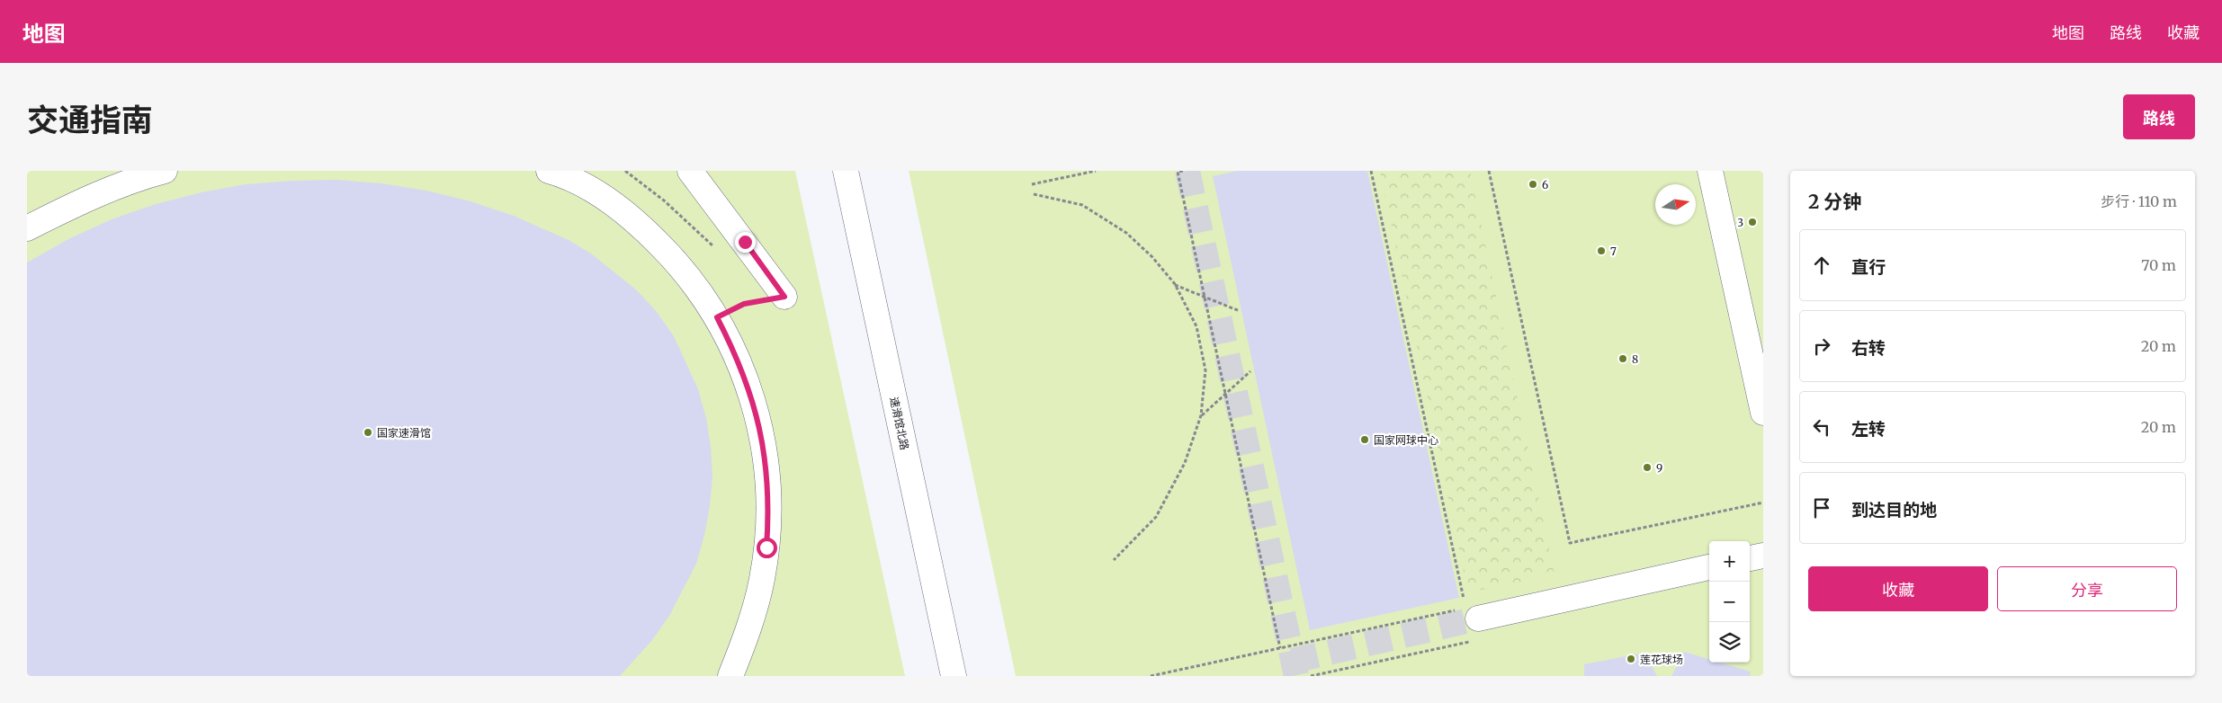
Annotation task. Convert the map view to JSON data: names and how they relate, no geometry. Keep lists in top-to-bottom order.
{
  "streets": {
    "street": ["速滑馆北路"]
  },
  "places": [
    "6",
    "3",
    "7",
    "8",
    "国家速滑馆",
    "国家网球中心",
    "9",
    "莲花球场"
  ],
  "north": "right",
  "page": {
    "header": "地图",
    "nav": ["地图", "路线", "收藏"],
    "title": "交通指南",
    "buttons": [
      "路线",
      ["收藏", "分享"]
    ],
    "heading": ["2 分钟", "步行 · 110 m"],
    "list": [
      ["直行", "70 m"],
      ["右转", "20 m"],
      ["左转", "20 m"],
      "到达目的地"
    ],
    "map_buttons": ["+", "−"]
  }
}
